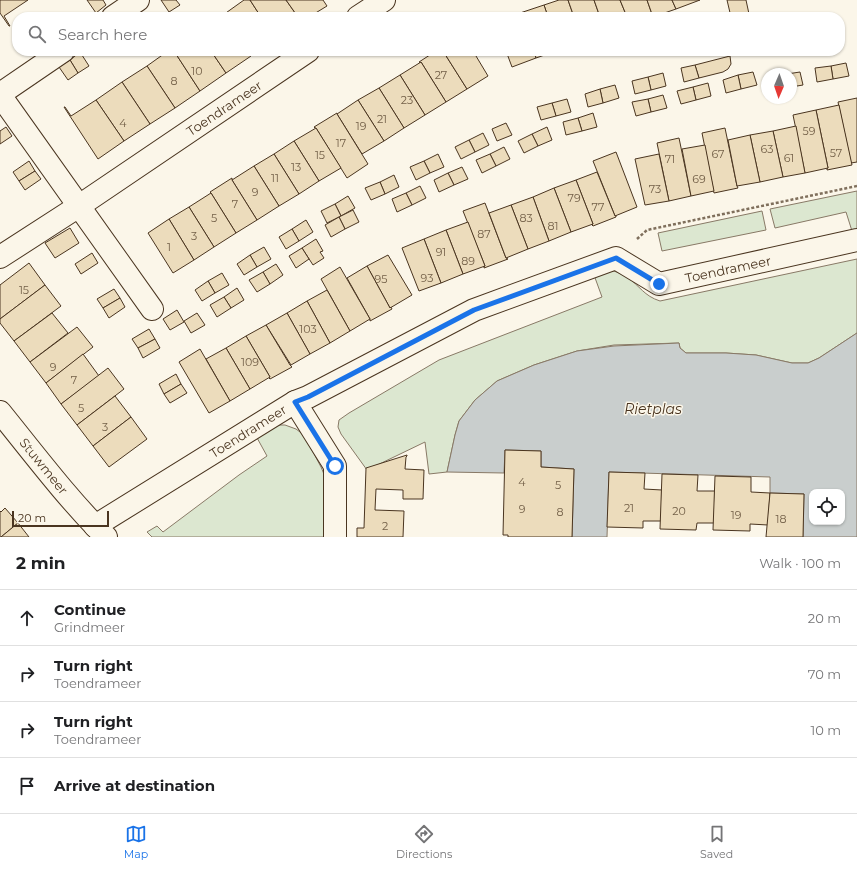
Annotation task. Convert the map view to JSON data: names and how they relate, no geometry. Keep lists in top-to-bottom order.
{
  "streets": {
    "street": ["Toendrameer", "Stuwmeer"]
  },
  "crossings": [
    ["Toendrameer", "Stuwmeer"]
  ],
  "water": ["Rietplas"],
  "house_numbers": [
    "10",
    "27",
    "8",
    "23",
    "21",
    "4",
    "19",
    "59",
    "17",
    "63",
    "57",
    "67",
    "15",
    "61",
    "71",
    "13",
    "11",
    "69",
    "73",
    "9",
    "79",
    "7",
    "77",
    "5",
    "83",
    "81",
    "87",
    "3",
    "1",
    "91",
    "89",
    "93",
    "95",
    "15",
    "103",
    "109",
    "9",
    "7",
    "5",
    "3",
    "4",
    "5",
    "21",
    "9",
    "20",
    "8",
    "19",
    "18",
    "2"
  ],
  "scale_bar": "20 m",
  "north": "bottom",
  "page": {
    "search": "Search here",
    "scale": "20 m",
    "heading": ["2 min", "Walk · 100 m"],
    "list": [
      ["Continue", "Grindmeer", "20 m"],
      ["Turn right", "Toendrameer", "70 m"],
      ["Turn right", "Toendrameer", "10 m"],
      "Arrive at destination"
    ],
    "nav": ["Map", "Directions", "Saved"]
  }
}
